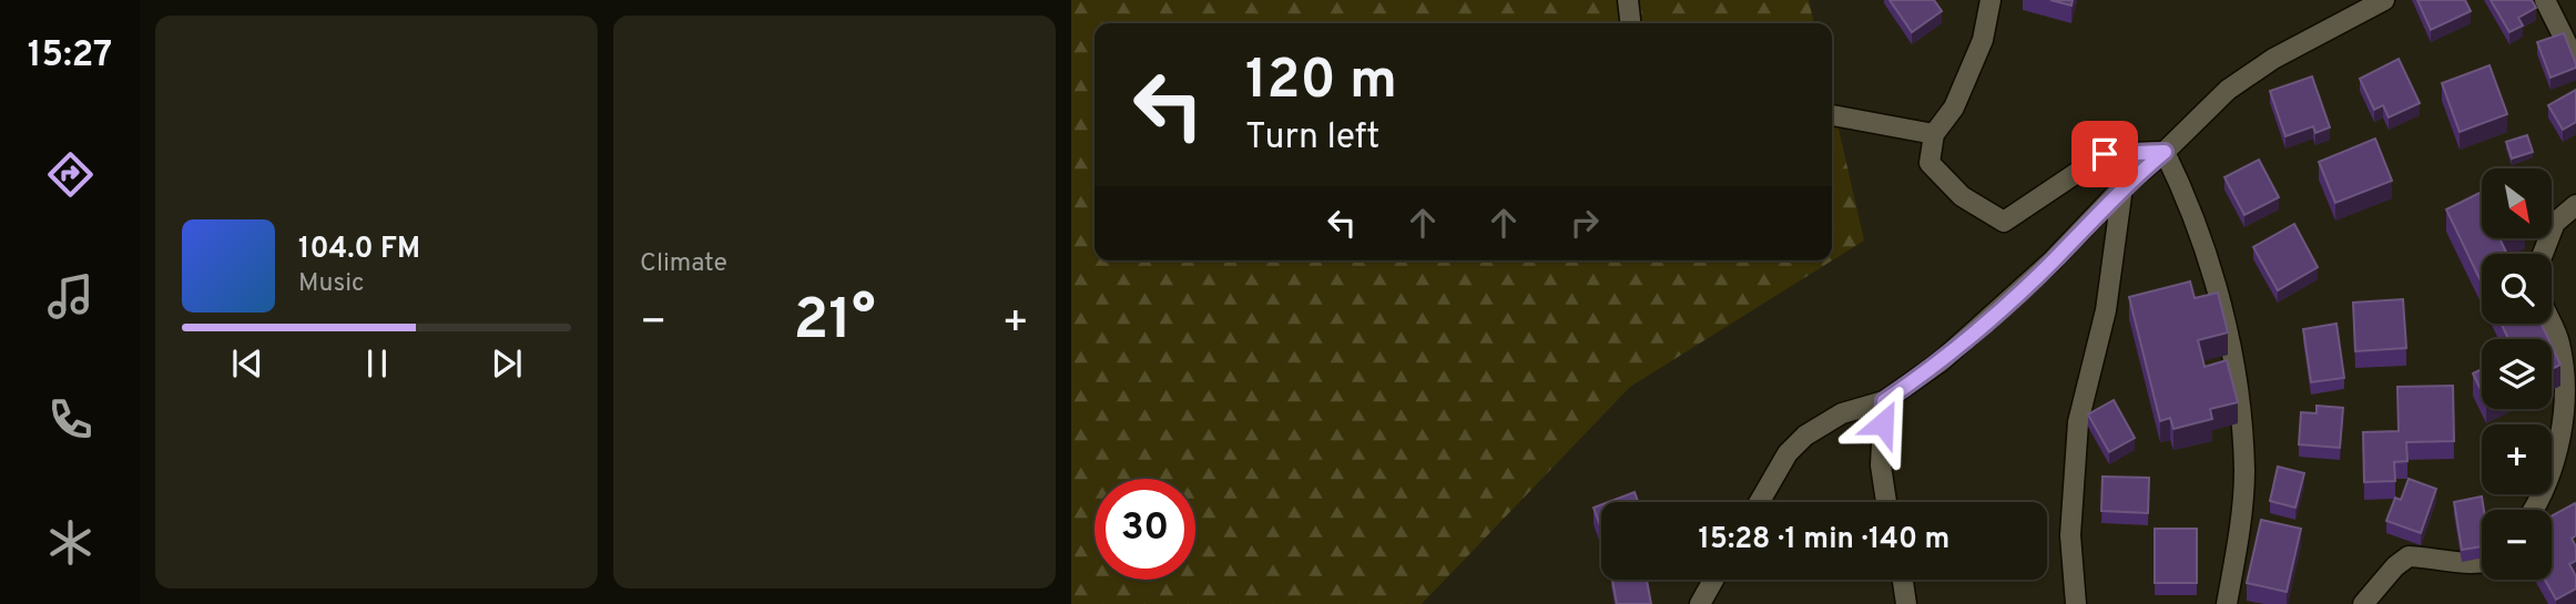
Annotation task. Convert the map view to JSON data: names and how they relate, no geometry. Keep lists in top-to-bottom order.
{
  "north": "bottom right",
  "page": {
    "tabs": "15:27",
    "tile": "Climate",
    "turn": ["120 m", "Turn left"],
    "map_buttons": ["+", "−"],
    "song": ["104.0 FM", "Music"],
    "heat": ["−", "21°", "+"],
    "limit": "30",
    "trip": "15:28 · 1 min · 140 m"
  }
}
